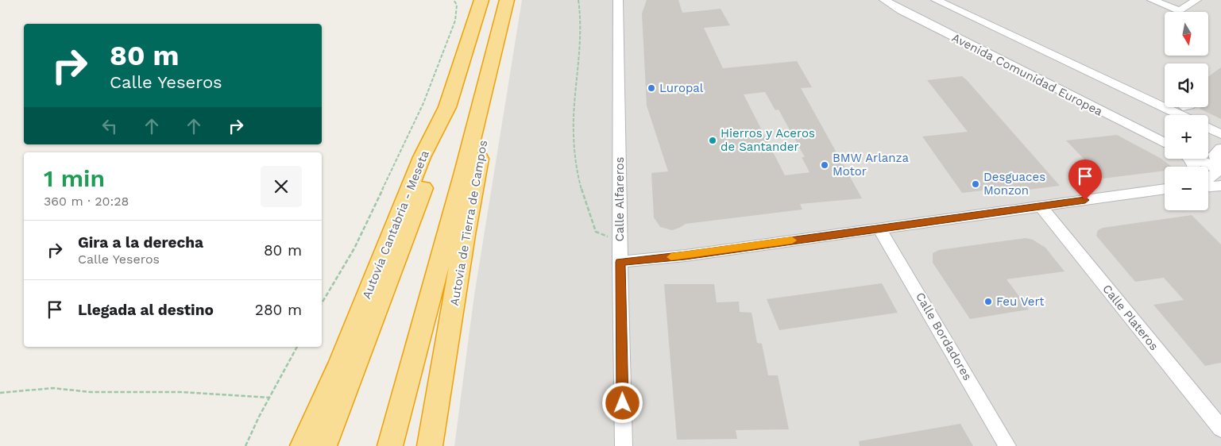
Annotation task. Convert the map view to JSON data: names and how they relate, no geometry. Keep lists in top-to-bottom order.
{
  "streets": {
    "highway": ["Autovia de Tierra de Campos", "Autovía Cantabria - Meseta"],
    "street": [
      "Avenida Comunidad Europea",
      "Calle Alfareros",
      "Calle Plateros",
      "Calle Bordadores"
    ]
  },
  "places": [
    "Luropal",
    "Hierros y Aceros de Santander",
    "BMW Arlanza Motor",
    "Desguaces Monzon",
    "Feu Vert"
  ],
  "north": "bottom",
  "page": {
    "map_buttons": ["+", "−"],
    "turn": ["80 m", "Calle Yeseros"],
    "heading": ["1 min", "360 m · 20:28"],
    "list": [
      {
        "name": "Gira a la derecha",
        "note": "Calle Yeseros",
        "value": "80 m"
      },
      {
        "name": "Llegada al destino",
        "value": "280 m"
      }
    ]
  }
}
